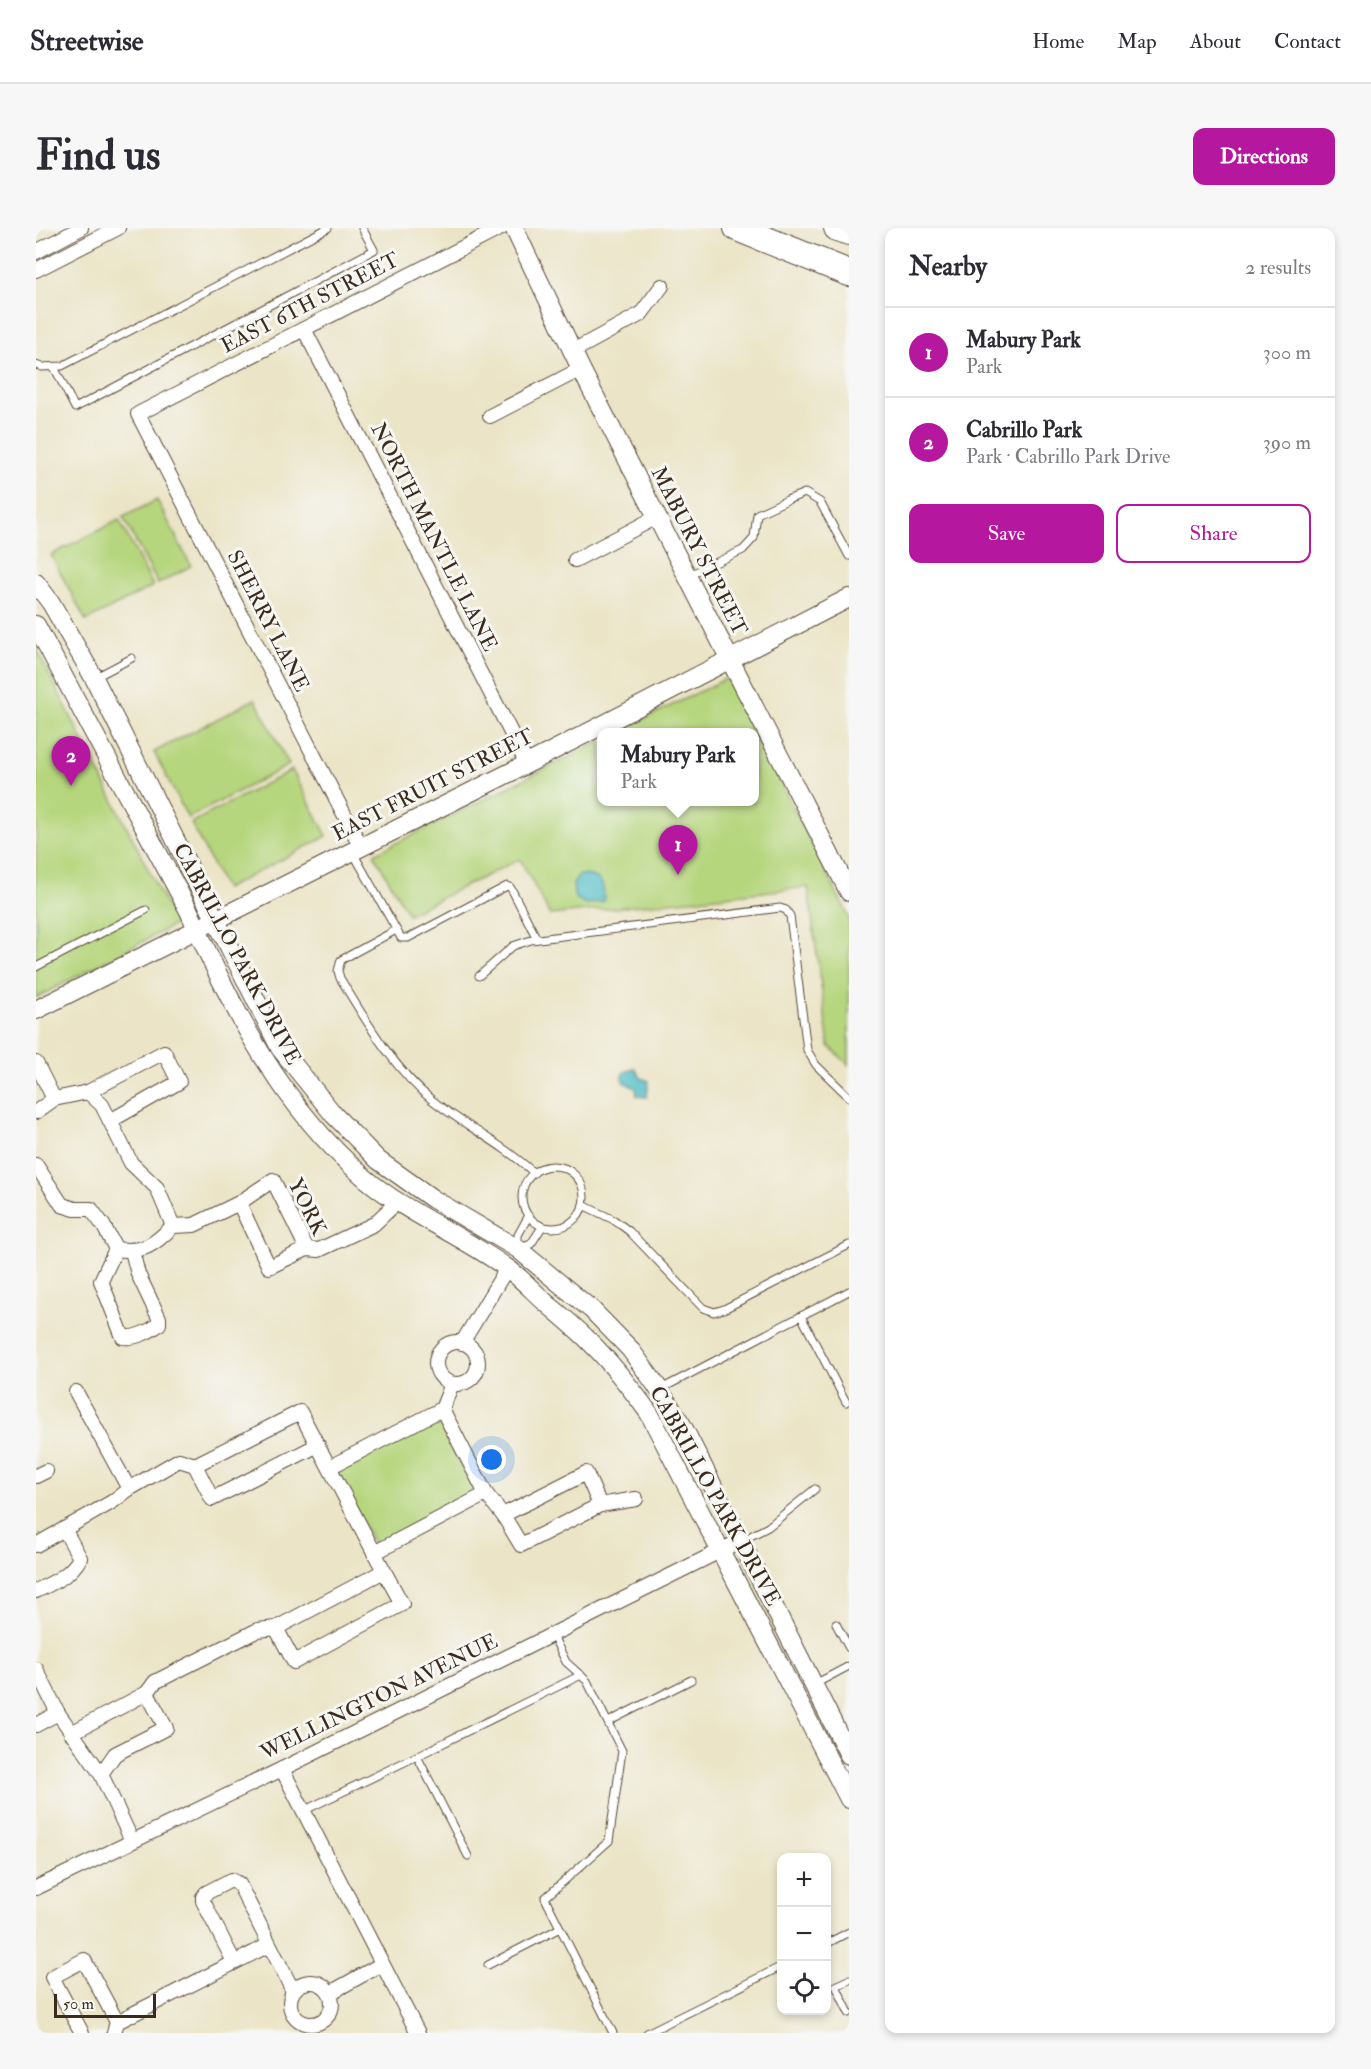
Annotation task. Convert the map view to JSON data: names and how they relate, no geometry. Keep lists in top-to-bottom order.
{
  "streets": {
    "street": [
      "EAST 6TH STREET",
      "NORTH MANTLE LANE",
      "MABURY STREET",
      "SHERRY LANE",
      "EAST FRUIT STREET",
      "CABRILLO PARK DRIVE",
      "YORK",
      "WELLINGTON AVENUE"
    ]
  },
  "crossings": [
    ["EAST 6TH STREET", "NORTH MANTLE LANE"],
    ["EAST 6TH STREET", "SHERRY LANE"],
    ["NORTH MANTLE LANE", "EAST FRUIT STREET"],
    ["MABURY STREET", "EAST FRUIT STREET"],
    ["SHERRY LANE", "EAST FRUIT STREET"],
    ["EAST FRUIT STREET", "CABRILLO PARK DRIVE"],
    ["CABRILLO PARK DRIVE", "WELLINGTON AVENUE"]
  ],
  "scale_bar": "50 m",
  "page": {
    "header": "Streetwise",
    "nav": [
      "Home",
      "Map",
      "About",
      "Contact"
    ],
    "buttons": [
      "Directions",
      ["Save", "Share"]
    ],
    "title": "Find us",
    "heading": ["Nearby", "2 results"],
    "list": [
      {
        "mark": "1",
        "name": "Mabury Park",
        "note": "Park",
        "value": "300 m"
      },
      {
        "mark": "2",
        "name": "Cabrillo Park",
        "note": "Park · Cabrillo Park Drive",
        "value": "390 m"
      }
    ],
    "popup": ["Mabury Park", "Park"],
    "pins": ["2", "1"],
    "map_buttons": ["+", "−"],
    "scale": "50 m"
  }
}
